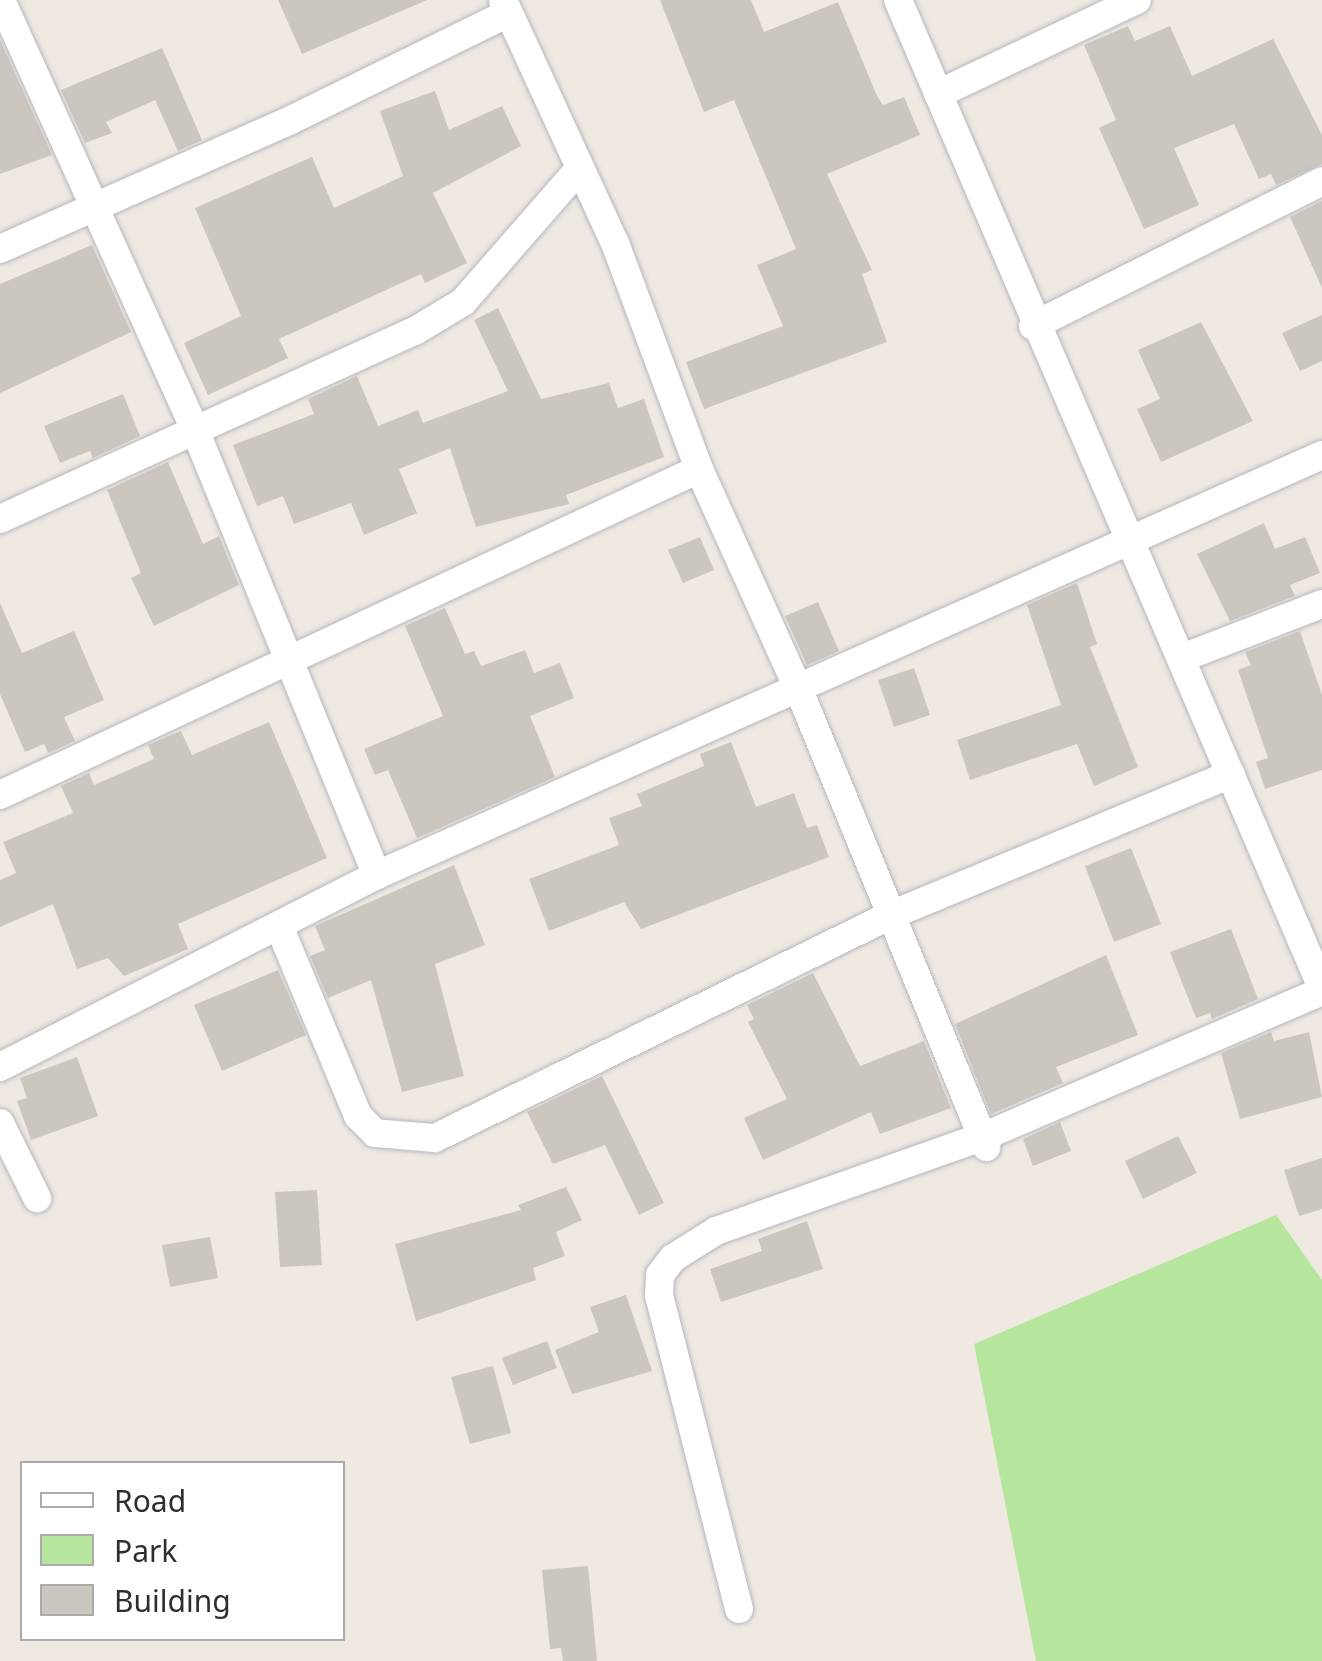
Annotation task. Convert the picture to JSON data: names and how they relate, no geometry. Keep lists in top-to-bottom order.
{
  "legend": ["Road", "Park", "Building"]
}
